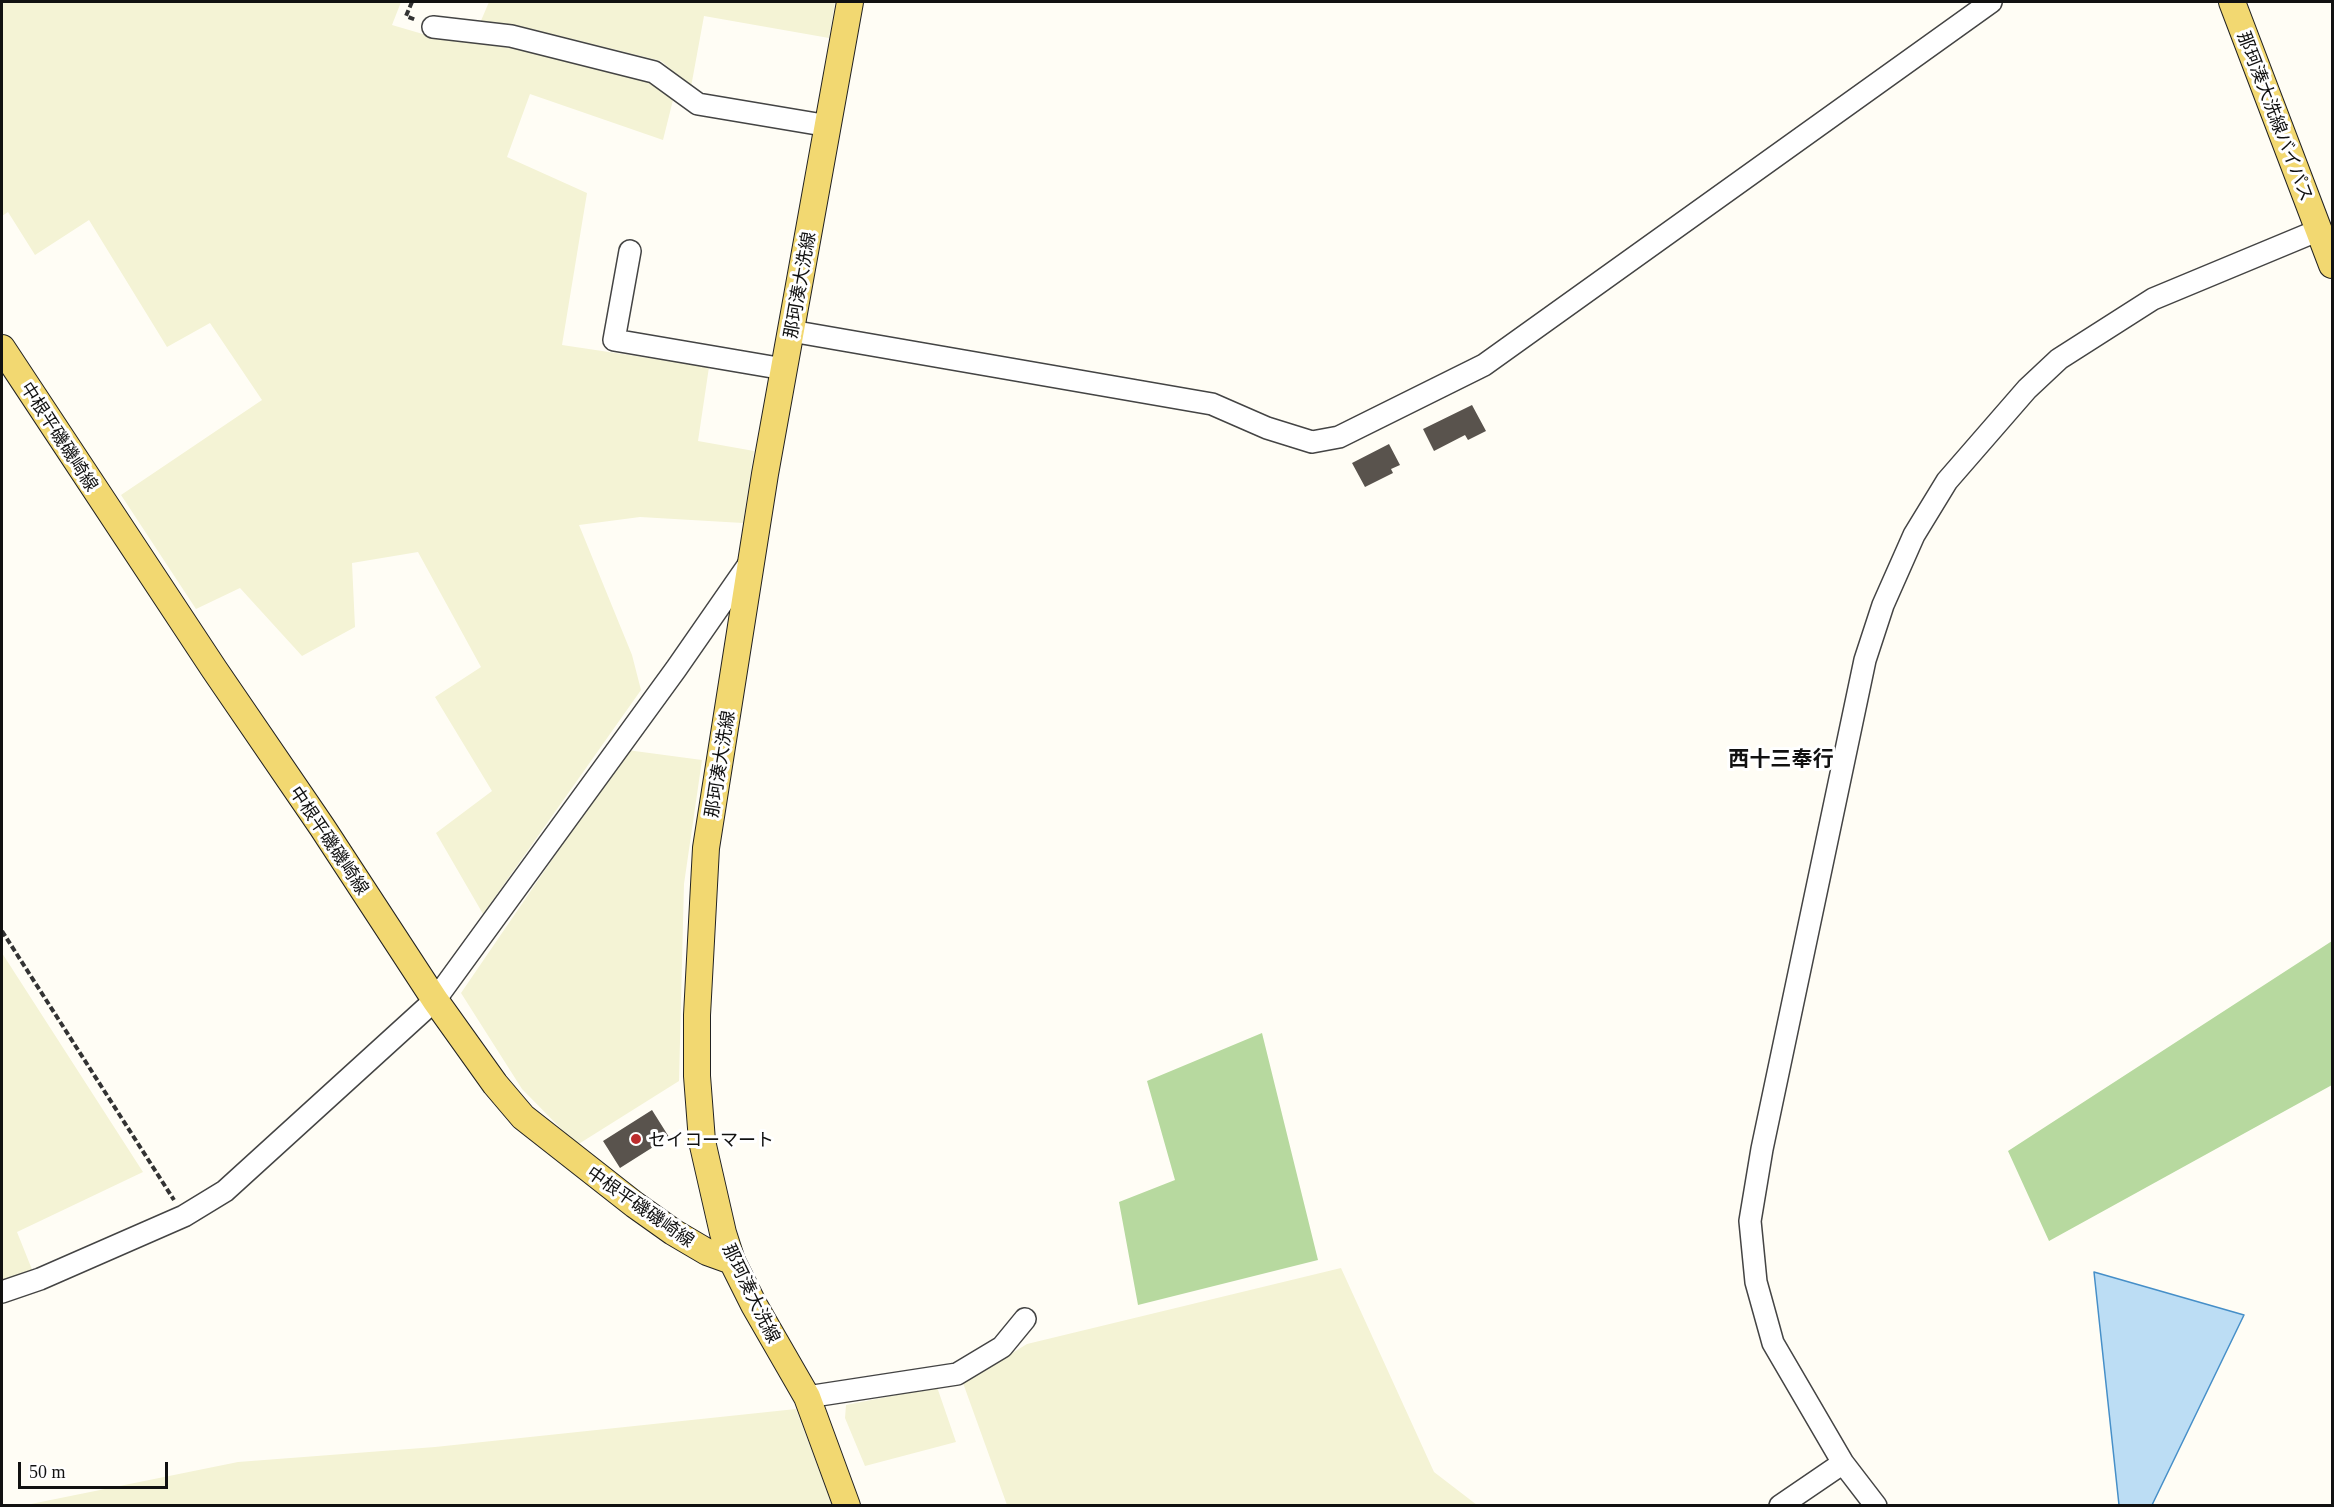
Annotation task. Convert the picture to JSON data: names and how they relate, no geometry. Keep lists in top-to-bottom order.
{
  "streets": {
    "main road": ["那珂湊大洗線バイパス", "那珂湊大洗線", "中根平磯磯崎線"]
  },
  "crossings": [
    ["那珂湊大洗線", "中根平磯磯崎線"]
  ],
  "districts": ["西十三奉行"],
  "places": ["セイコーマート"],
  "scale_bar": "50 m"
}
